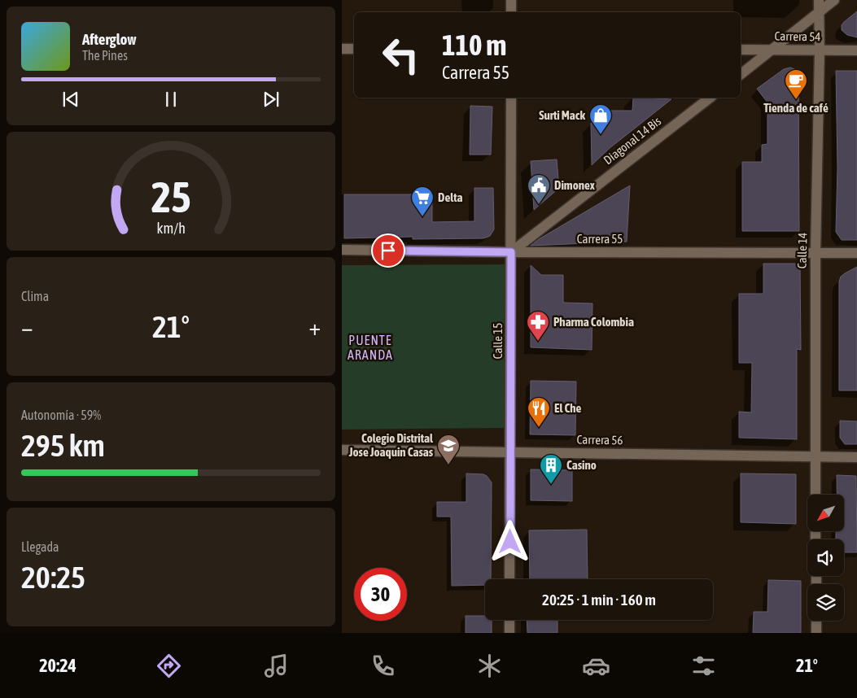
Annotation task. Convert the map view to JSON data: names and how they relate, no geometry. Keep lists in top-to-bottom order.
{
  "streets": {
    "street": [
      "Carrera 54",
      "Diagonal 14 Bis",
      "Carrera 55",
      "Calle 14",
      "Calle 15",
      "Carrera 56"
    ]
  },
  "crossings": [
    ["Carrera 54", "Calle 14"],
    ["Diagonal 14 Bis", "Carrera 55"],
    ["Diagonal 14 Bis", "Calle 15"],
    ["Carrera 55", "Calle 14"],
    ["Carrera 55", "Calle 15"],
    ["Calle 14", "Carrera 56"],
    ["Calle 15", "Carrera 56"]
  ],
  "districts": ["PUENTE ARANDA"],
  "places": {
    "cafe": ["Tienda de café"],
    "shop": ["Surti Mack"],
    "public building": ["Dimonex"],
    "supermarket": ["Delta"],
    "pharmacy": ["Pharma Colombia"],
    "restaurant": ["El Che"],
    "school or university": ["Colegio Distrital Jose Joaquin Casas"],
    "building": ["Casino"]
  },
  "north": "bottom left",
  "page": {
    "turn": ["110 m", "Carrera 55"],
    "song": ["Afterglow", "The Pines"],
    "tile": [
      "Clima",
      ["Autonomía · 59%", "295 km"],
      ["Llegada", "20:25"]
    ],
    "heat": ["−", "21°", "+"],
    "limit": "30",
    "trip": "20:25 · 1 min · 160 m",
    "tabs": ["20:24", "21°"],
    "gauge": ["25", "km/h"]
  }
}
